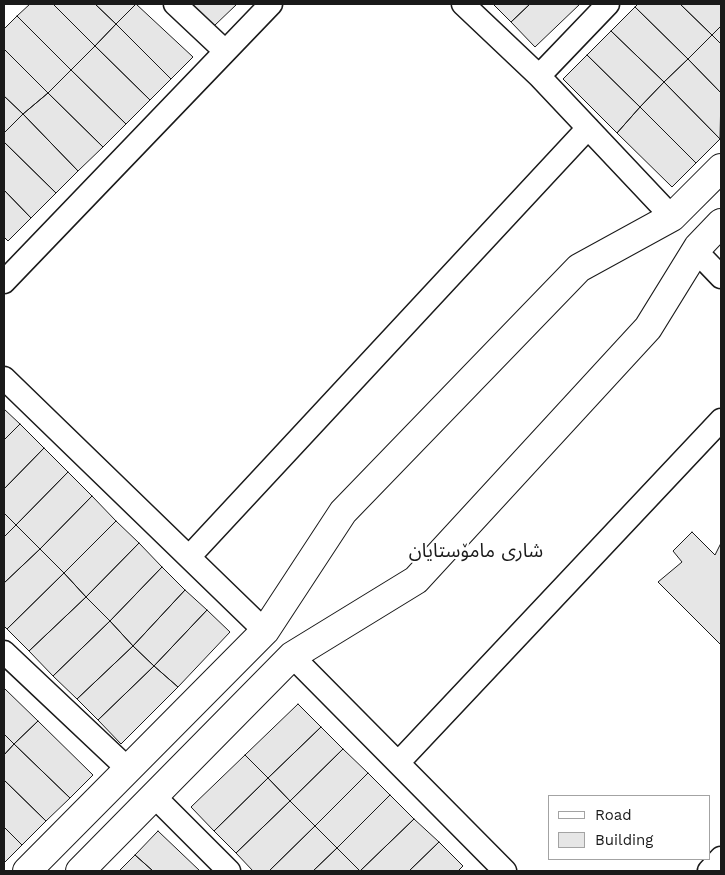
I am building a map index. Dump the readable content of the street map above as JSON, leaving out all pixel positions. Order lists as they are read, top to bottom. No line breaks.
{"districts":["شاری مامۆستایان"],"legend":["Road","Building"]}
